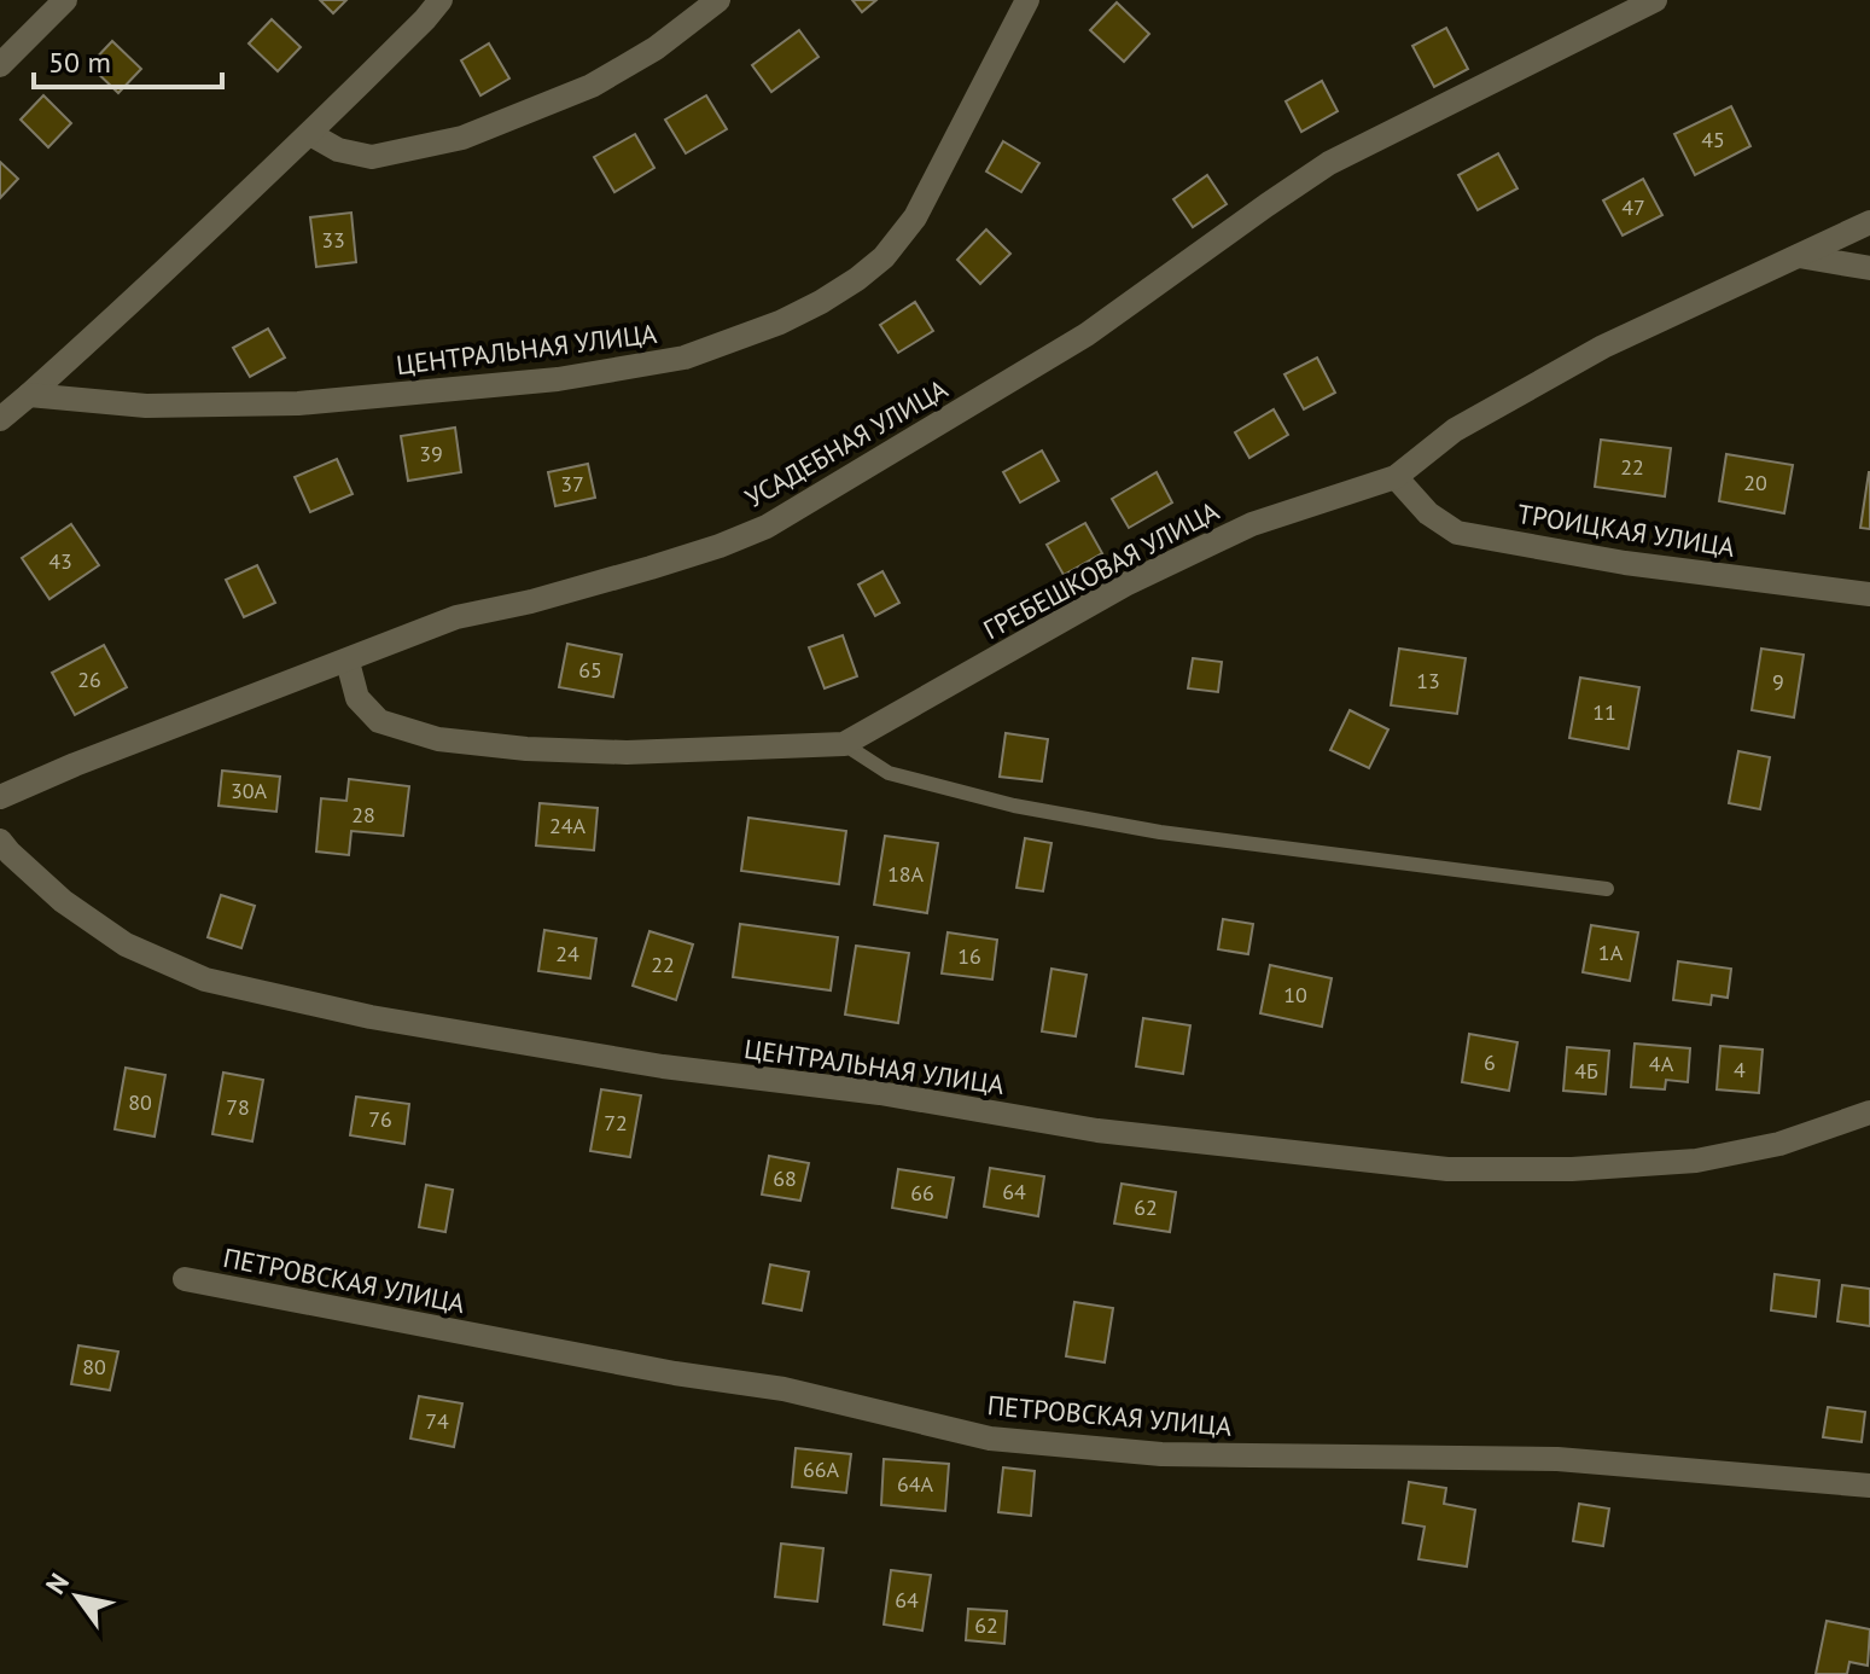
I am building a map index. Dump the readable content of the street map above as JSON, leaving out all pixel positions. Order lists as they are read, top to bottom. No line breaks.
{"streets":{"street":["ЦЕНТРАЛЬНАЯ УЛИЦА","УСАДЕБНАЯ УЛИЦА","ТРОИЦКАЯ УЛИЦА","ГРЕБЕШКОВАЯ УЛИЦА","ПЕТРОВСКАЯ УЛИЦА"]},"crossings":[["УСАДЕБНАЯ УЛИЦА","ГРЕБЕШКОВАЯ УЛИЦА"],["ТРОИЦКАЯ УЛИЦА","ГРЕБЕШКОВАЯ УЛИЦА"]],"house_numbers":["45","47","33","39","22","20","37","43","65","26","13","9","11","30А","28","24А","18А","1А","24","16","22","10","6","4А","4","4Б","80","78","76","72","68","64","66","62","80","74","66А","64А","64","62"],"scale_bar":"50 m","north":"top left"}
